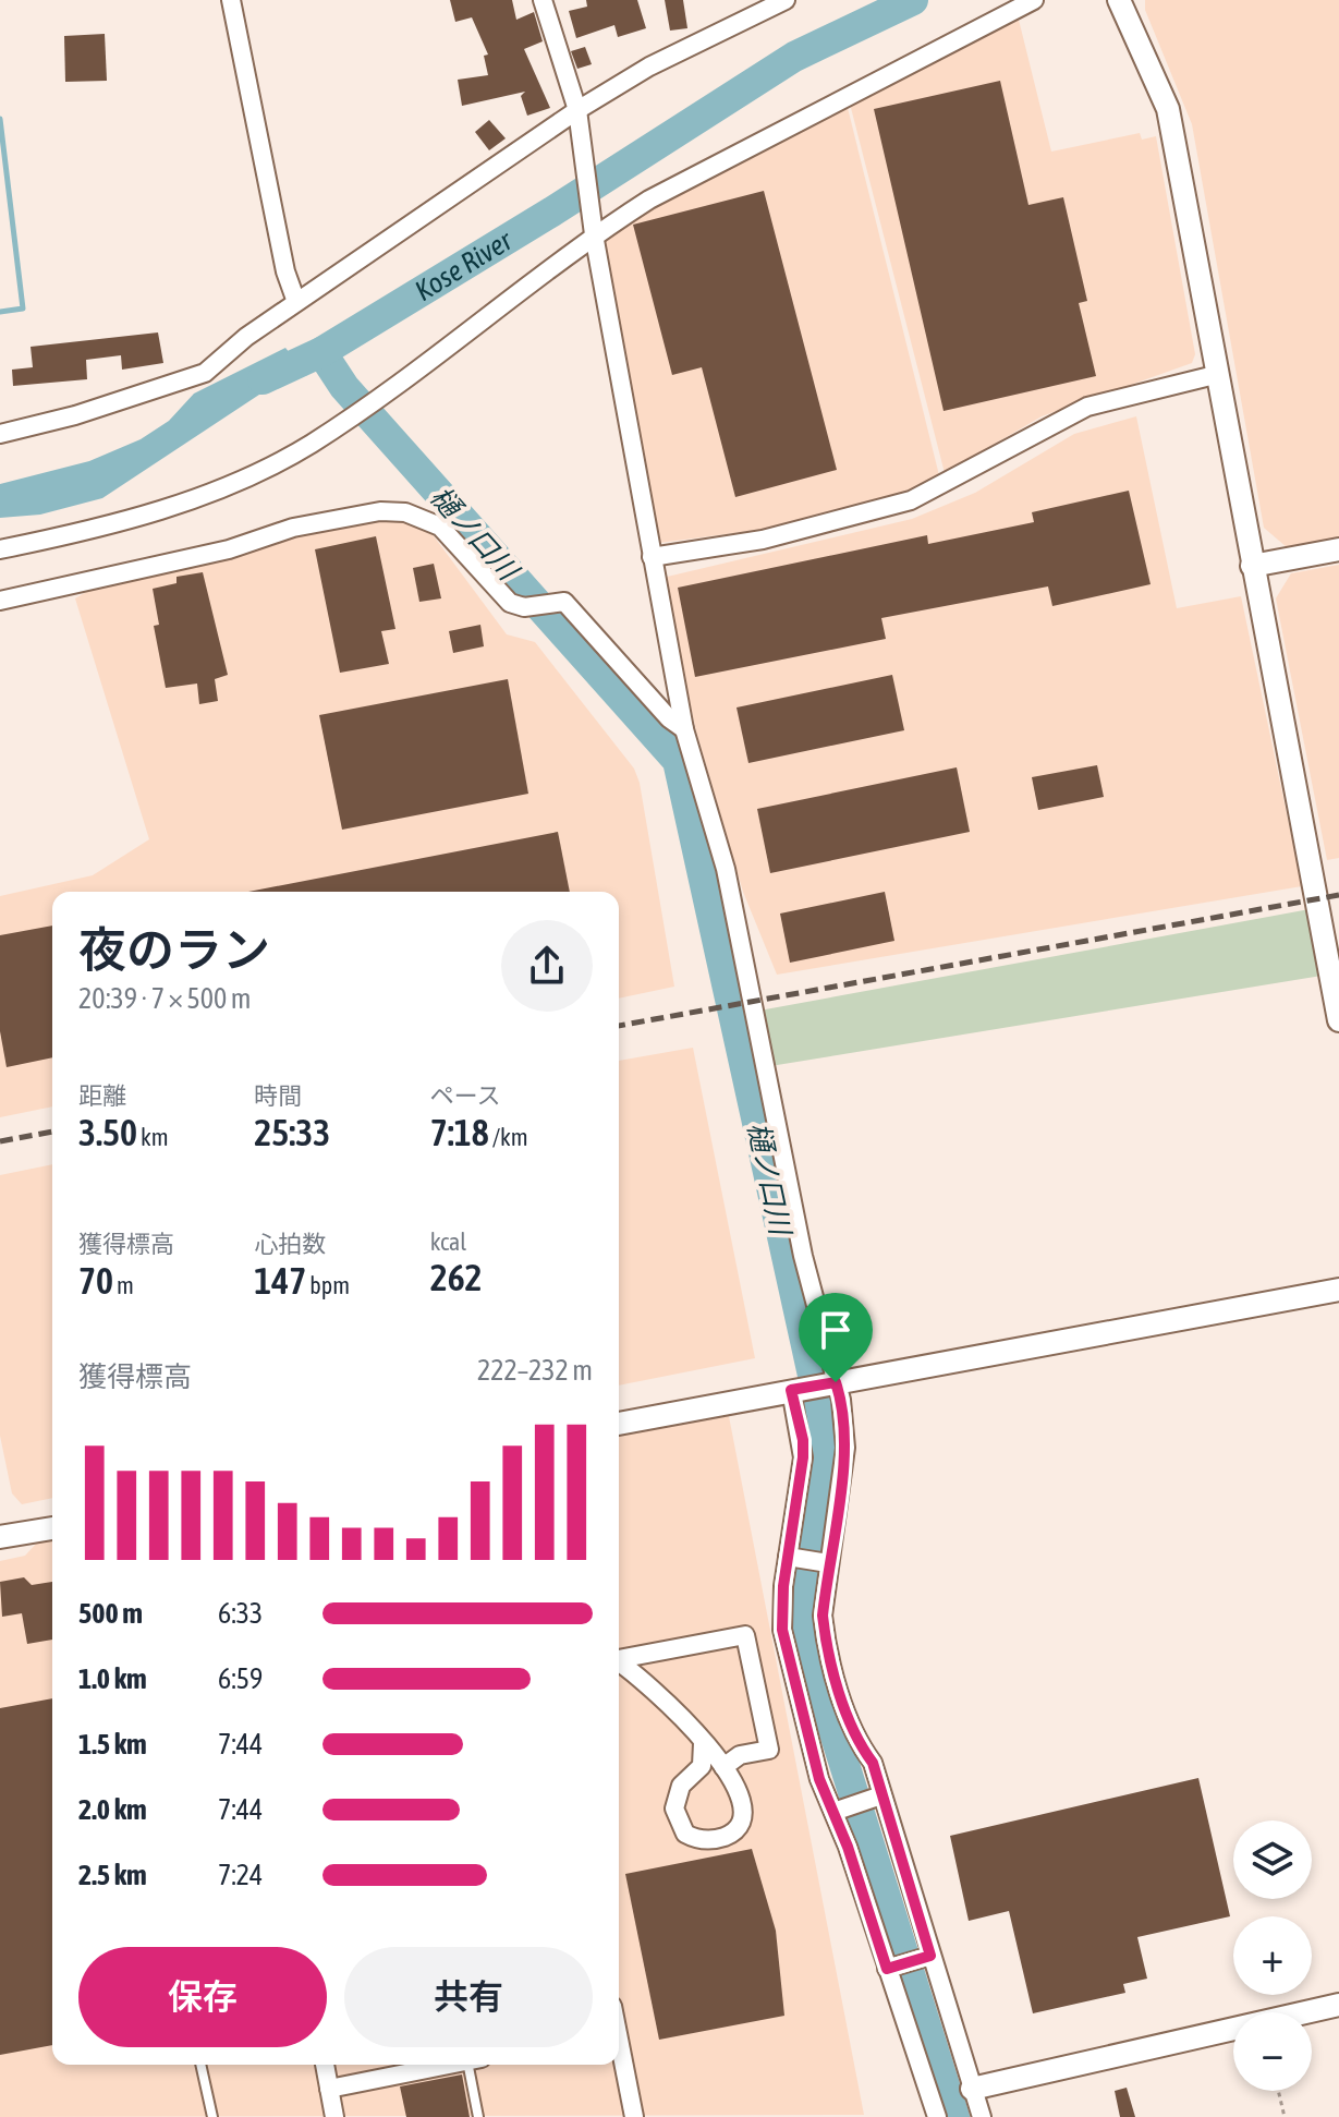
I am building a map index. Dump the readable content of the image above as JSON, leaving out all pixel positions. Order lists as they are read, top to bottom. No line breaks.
{"water":["Kose River","樋ノ口川"],"page":{"heading":["夜のラン","20:39 · 7 × 500 m"],"stats":[["距離","3.50 km"],["時間","25:33"],["ペース","7:18 /km"],["獲得標高","70 m"],["心拍数","147 bpm"],["kcal","262"]],"chart":["獲得標高","222–232 m"],"list":[{"name":"500 m","note":"6:33"},{"name":"1.0 km","note":"6:59"},{"name":"1.5 km","note":"7:44"},{"name":"2.0 km","note":"7:44"},{"name":"2.5 km","note":"7:24"}],"map_buttons":["+","−"],"buttons":["保存","共有"]}}
